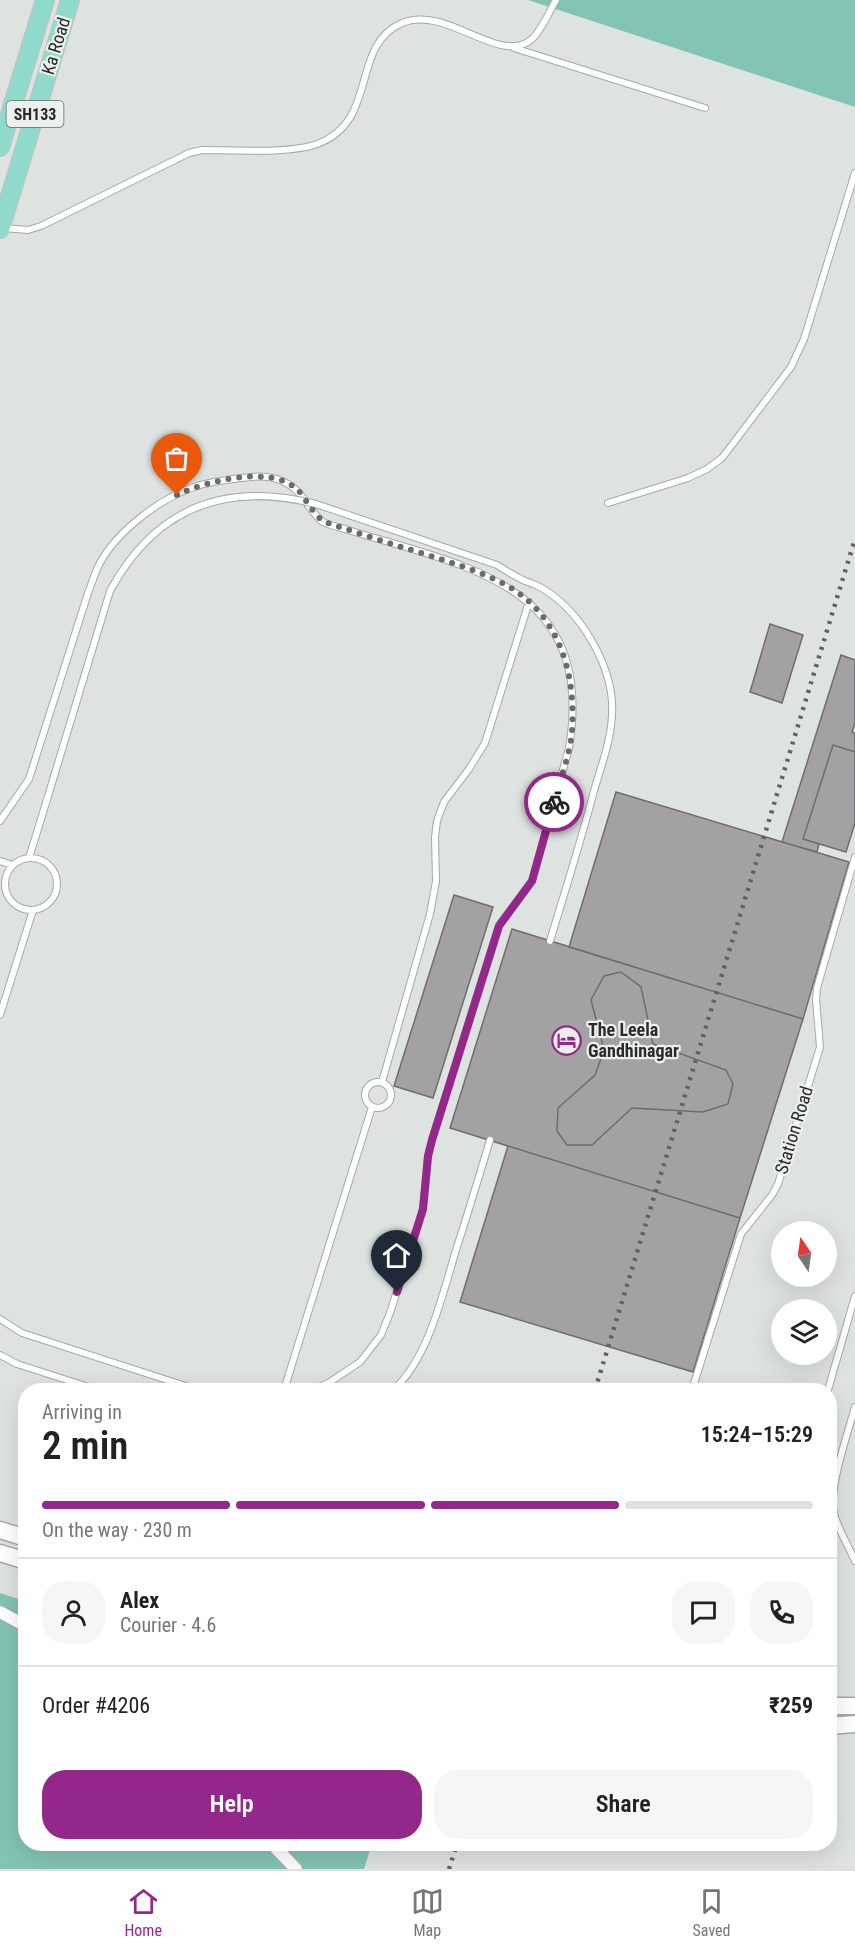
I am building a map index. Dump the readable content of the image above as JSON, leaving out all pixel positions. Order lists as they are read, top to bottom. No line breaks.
{"streets":{"main road":["Ka Road","SH133"],"lane":["Station Road"]},"places":{"hotel":["The Leela Gandhinagar"]},"north":"top","page":{"heading":["2 min","Arriving in","15:24–15:29"],"panel":["Alex","Courier · 4.6","Order #4206","₹259"],"bar":"On the way · 230 m","buttons":["Help","Share"],"tabs":["Home","Map","Saved"]}}
